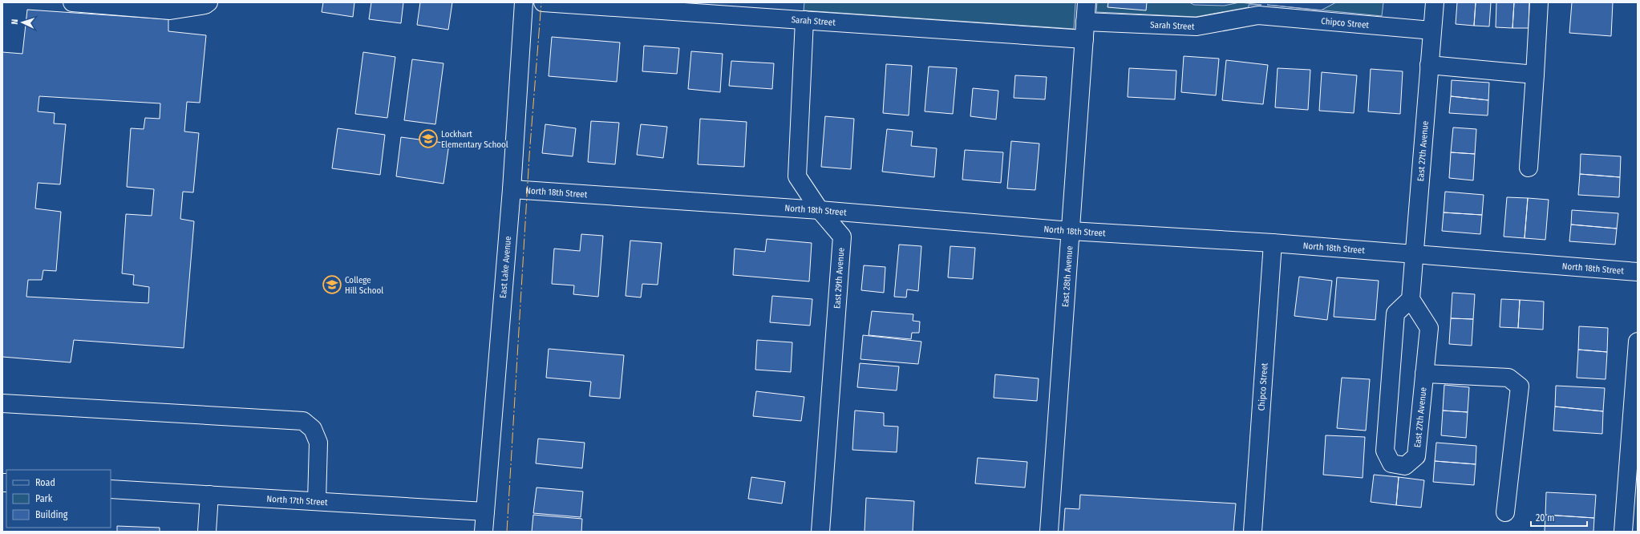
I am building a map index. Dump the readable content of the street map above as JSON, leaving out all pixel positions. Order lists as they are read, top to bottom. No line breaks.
{"streets":{"street":["Sarah Street","Chipco Street","East 27th Avenue","North 18th Street","East Lake Avenue","East 28th Avenue","East 29th Avenue","North 17th Street"]},"crossings":[["Sarah Street","Chipco Street"],["Sarah Street","East 28th Avenue"],["Sarah Street","East 29th Avenue"],["Chipco Street","East 27th Avenue"],["Chipco Street","North 18th Street"],["East 27th Avenue","North 18th Street"],["North 18th Street","East Lake Avenue"],["North 18th Street","East 28th Avenue"],["North 18th Street","East 29th Avenue"],["East Lake Avenue","North 17th Street"]],"places":{"school or university":["Lockhart Elementary School","College Hill School"]},"legend":["Road","Park","Building"],"scale_bar":"20 m","north":"left"}
